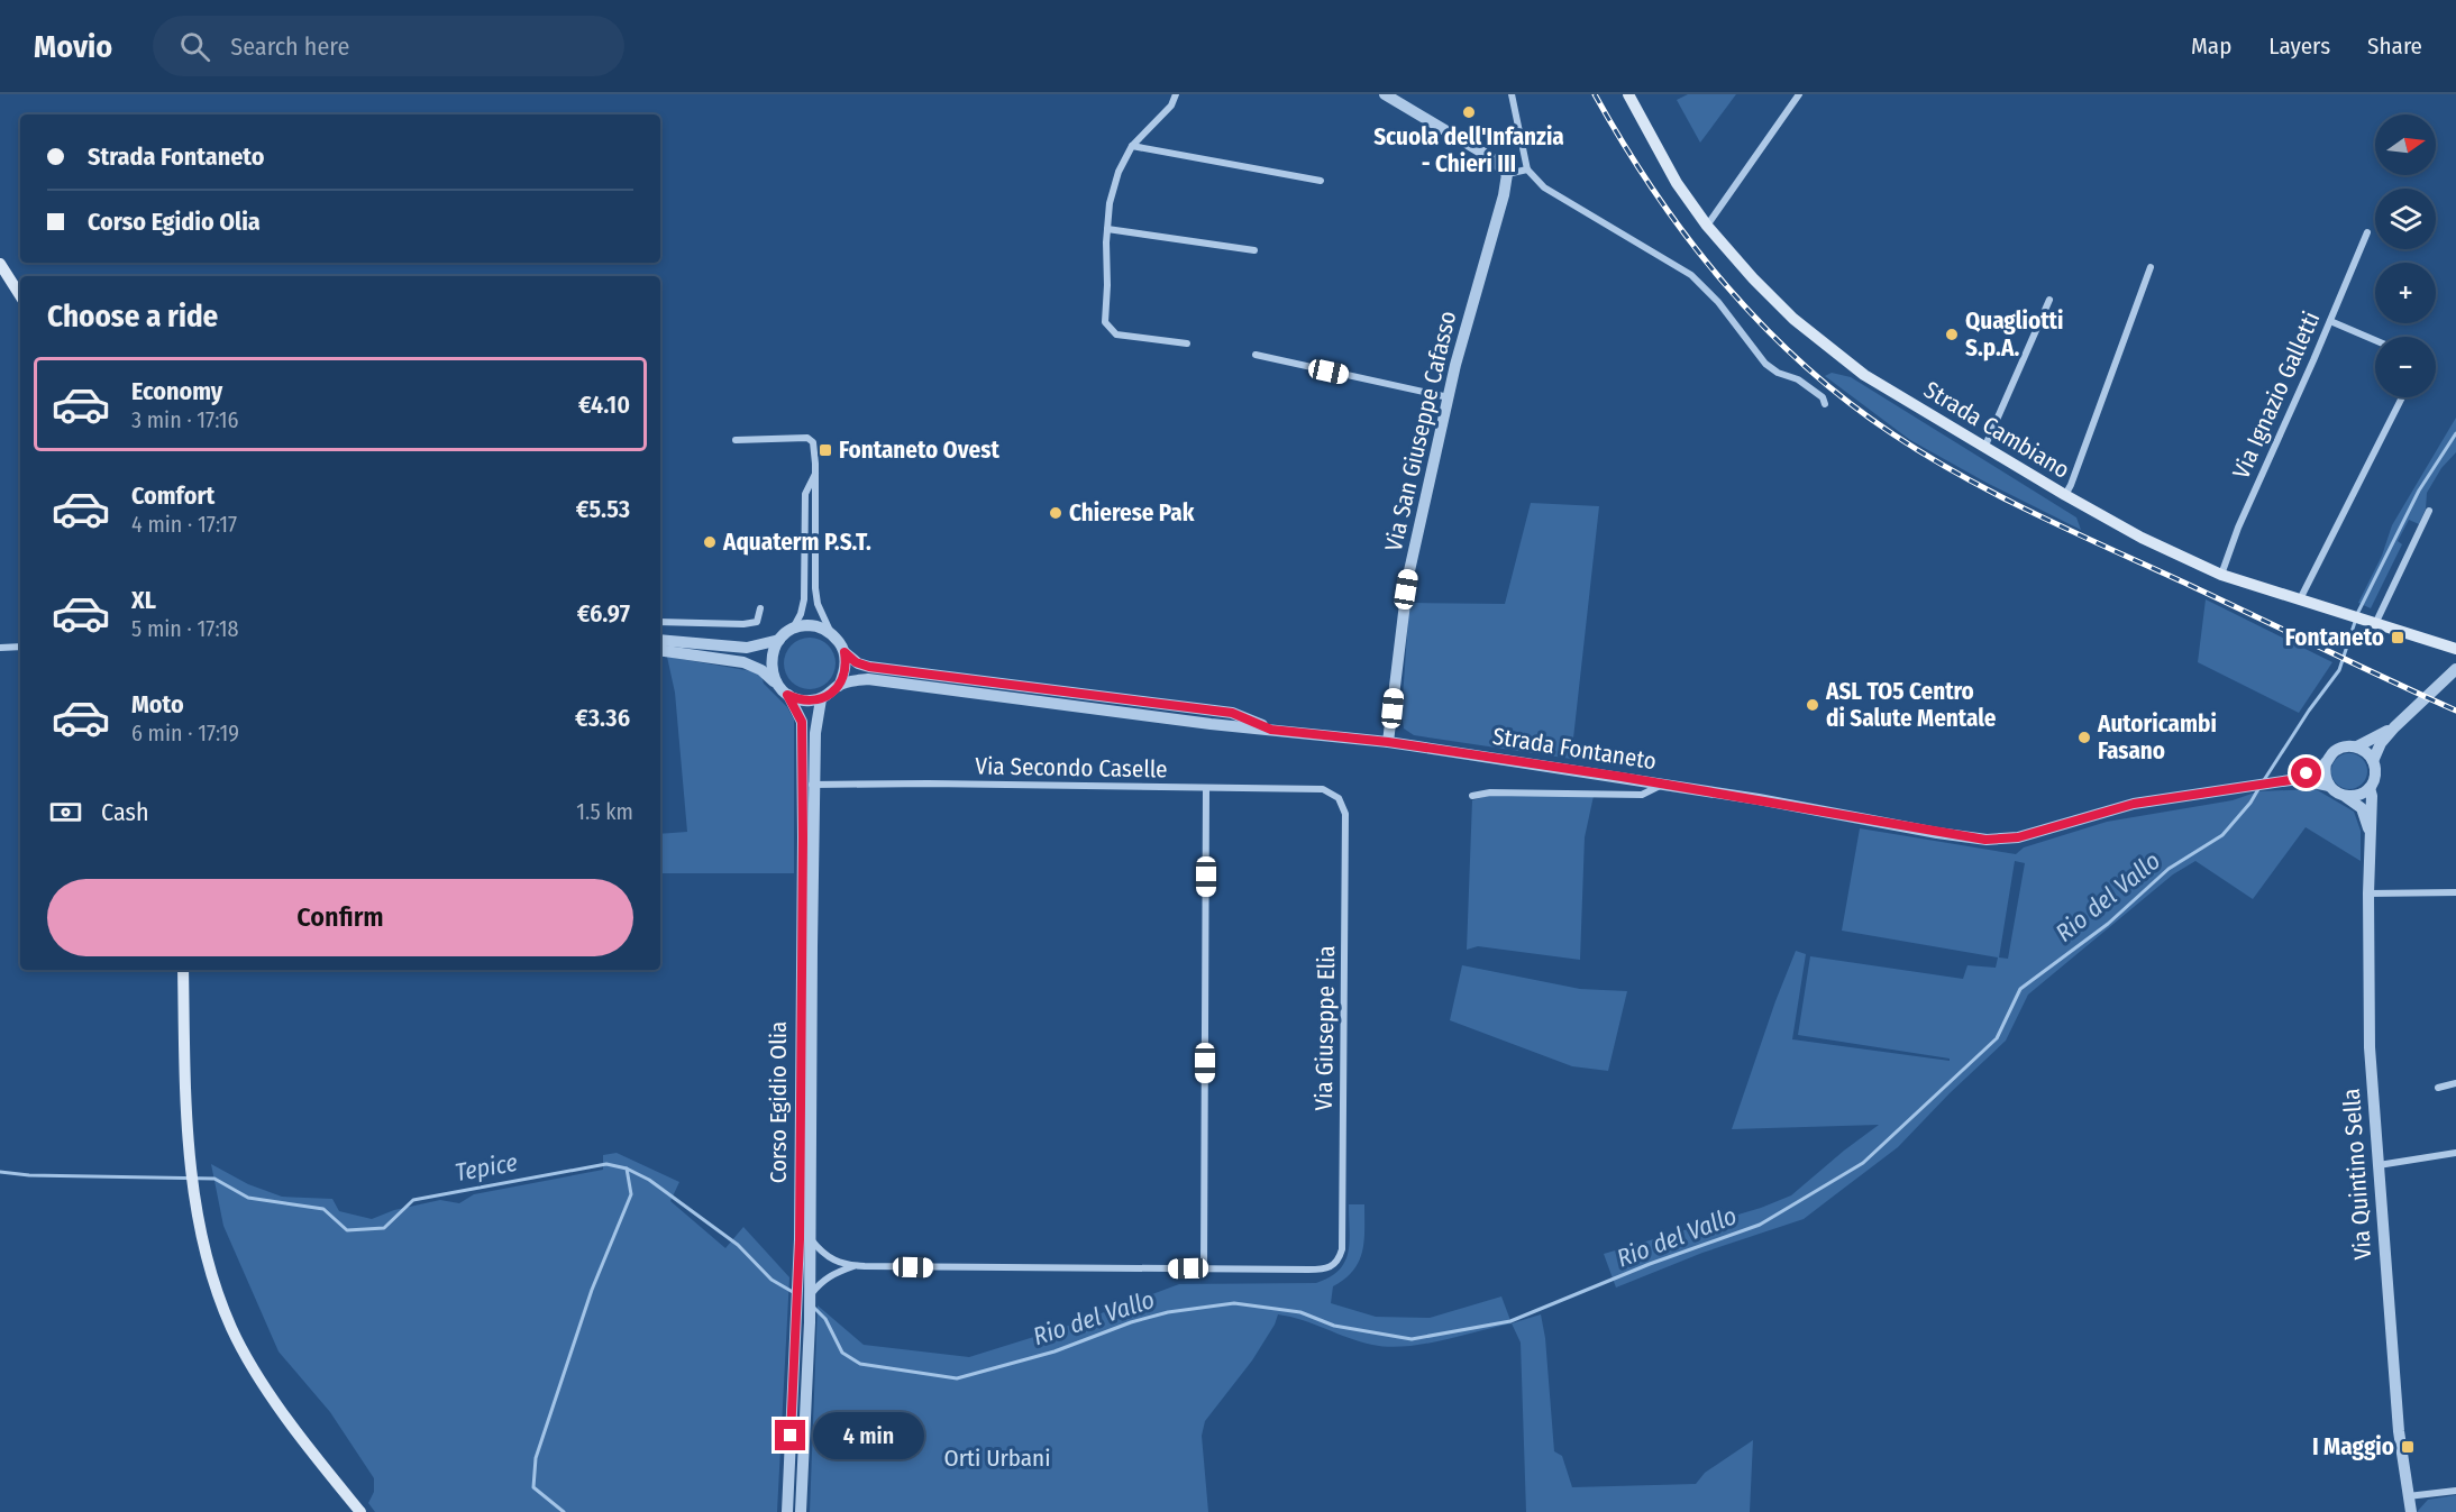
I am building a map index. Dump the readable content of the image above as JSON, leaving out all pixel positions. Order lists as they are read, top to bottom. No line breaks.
{"streets":{"main road":["Strada Cambiano"],"street":["Via Ignazio Galletti","Via San Giuseppe Cafasso","Strada Fontaneto","Via Secondo Caselle","Via Giuseppe Elia","Corso Egidio Olia","Via Quintino Sella"]},"crossings":[["Via Ignazio Galletti","Strada Cambiano"],["Via San Giuseppe Cafasso","Strada Fontaneto"],["Strada Fontaneto","Corso Egidio Olia"],["Strada Fontaneto","Via Quintino Sella"],["Via Secondo Caselle","Via Giuseppe Elia"],["Via Secondo Caselle","Corso Egidio Olia"]],"water":["Rio del Vallo","Tepice"],"parks":["Orti Urbani"],"places":{"other":["Scuola dell'Infanzia - Chieri III","Quagliotti S.p.A.","Chierese Pak","Aquaterm P.S.T.","ASL TO5 Centro di Salute Mentale","Autoricambi Fasano"],"transit":["Fontaneto Ovest","Fontaneto","I Maggio"]},"north":"right","page":{"header":"Movio","search":"Search here","nav":["Map","Layers","Share"],"map_buttons":["+","−"],"banner":["Strada Fontaneto","Corso Egidio Olia"],"heading":"Choose a ride","list":[{"name":"Economy","note":"3 min · 17:16","value":"€4.10"},{"name":"Comfort","note":"4 min · 17:17","value":"€5.53"},{"name":"XL","note":"5 min · 17:18","value":"€6.97"},{"name":"Moto","note":"6 min · 17:19","value":"€3.36"}],"pay":["Cash","1.5 km"],"buttons":"Confirm","bubble":"4 min"}}
